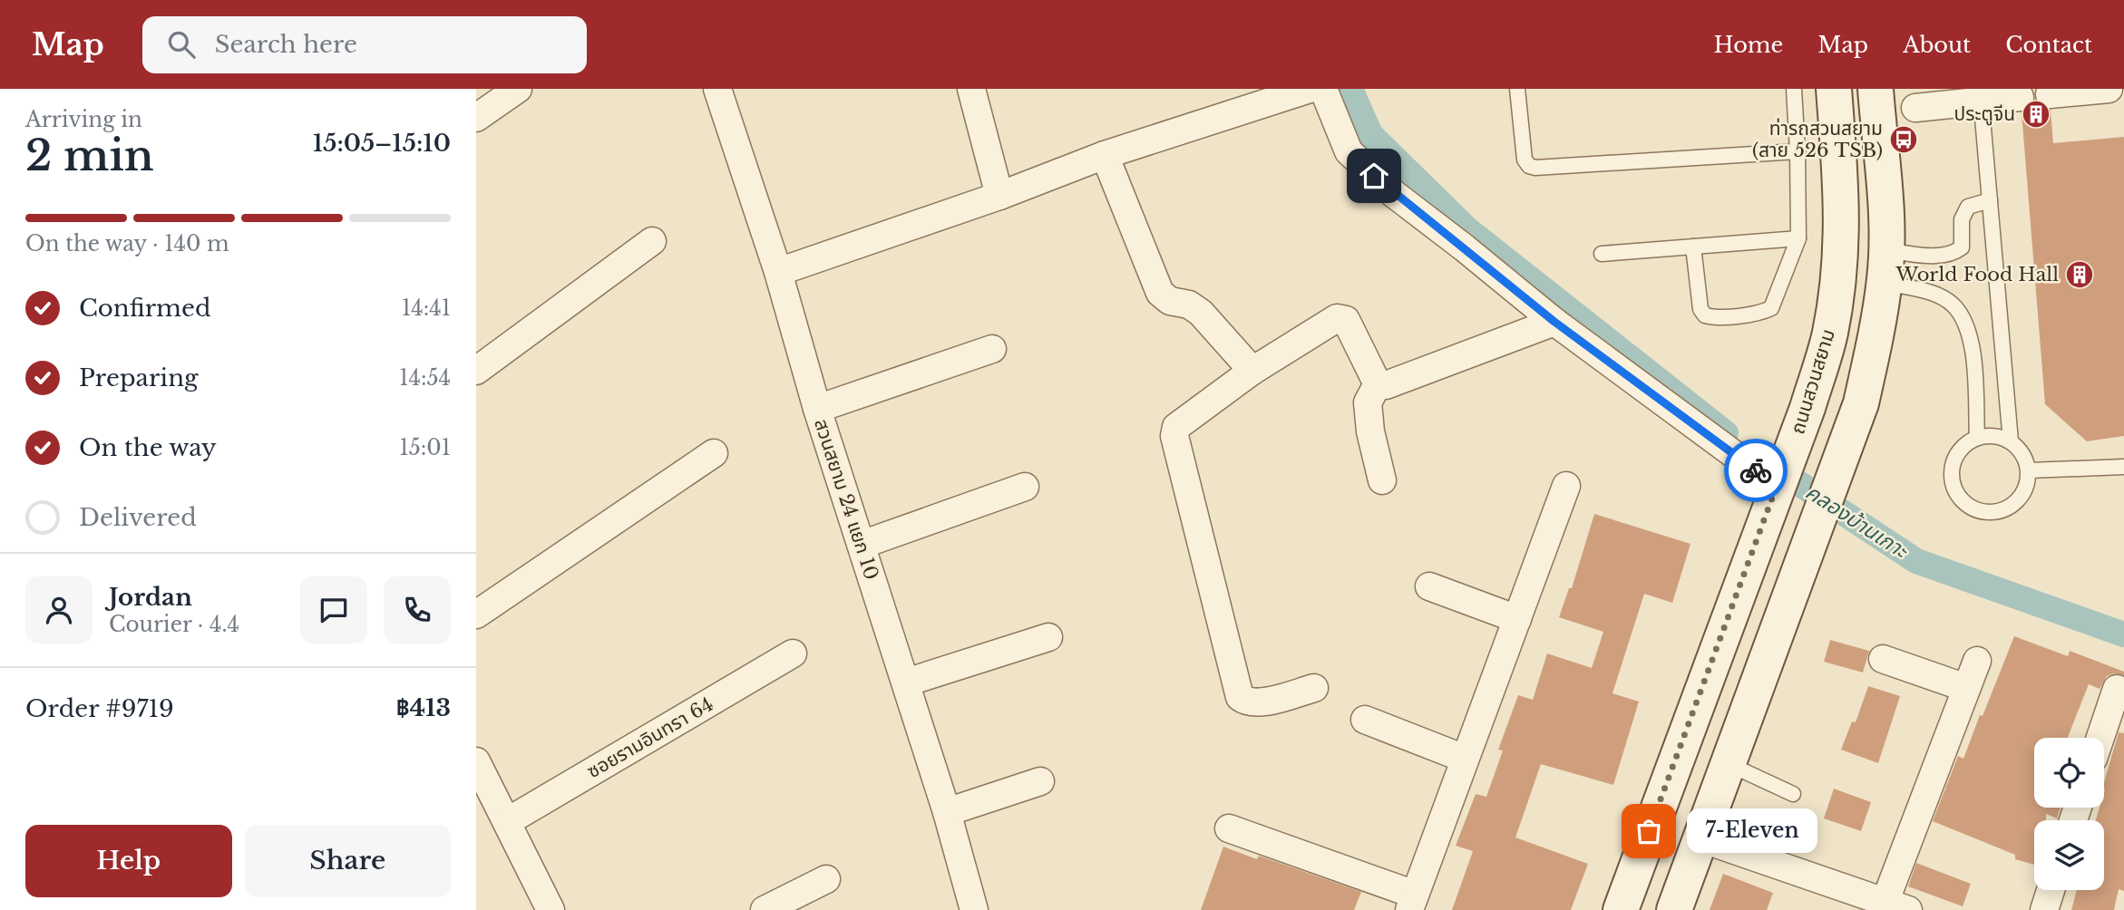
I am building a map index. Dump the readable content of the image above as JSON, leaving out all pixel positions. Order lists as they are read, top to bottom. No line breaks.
{"streets":{"street":["ถนนสวนสยาม","สวนสยาม 24 แยก 10","ซอยรามอินทรา 64"]},"water":["คลองบ้านเกาะ"],"places":{"building":["ประตูจีน","World Food Hall"],"bus stop":["ท่ารถสวนสยาม (สาย 526 TSB)"],"other":["7-Eleven"]},"page":{"header":"Map","search":"Search here","nav":["Home","Map","About","Contact"],"heading":["2 min","Arriving in","15:05–15:10"],"panel":["Jordan","Courier · 4.4","Order #9719","฿413"],"bar":"On the way · 140 m","list":[["Confirmed","14:41"],["Preparing","14:54"],["On the way","15:01"],"Delivered"],"bubble":"7-Eleven","buttons":["Help","Share"]}}
